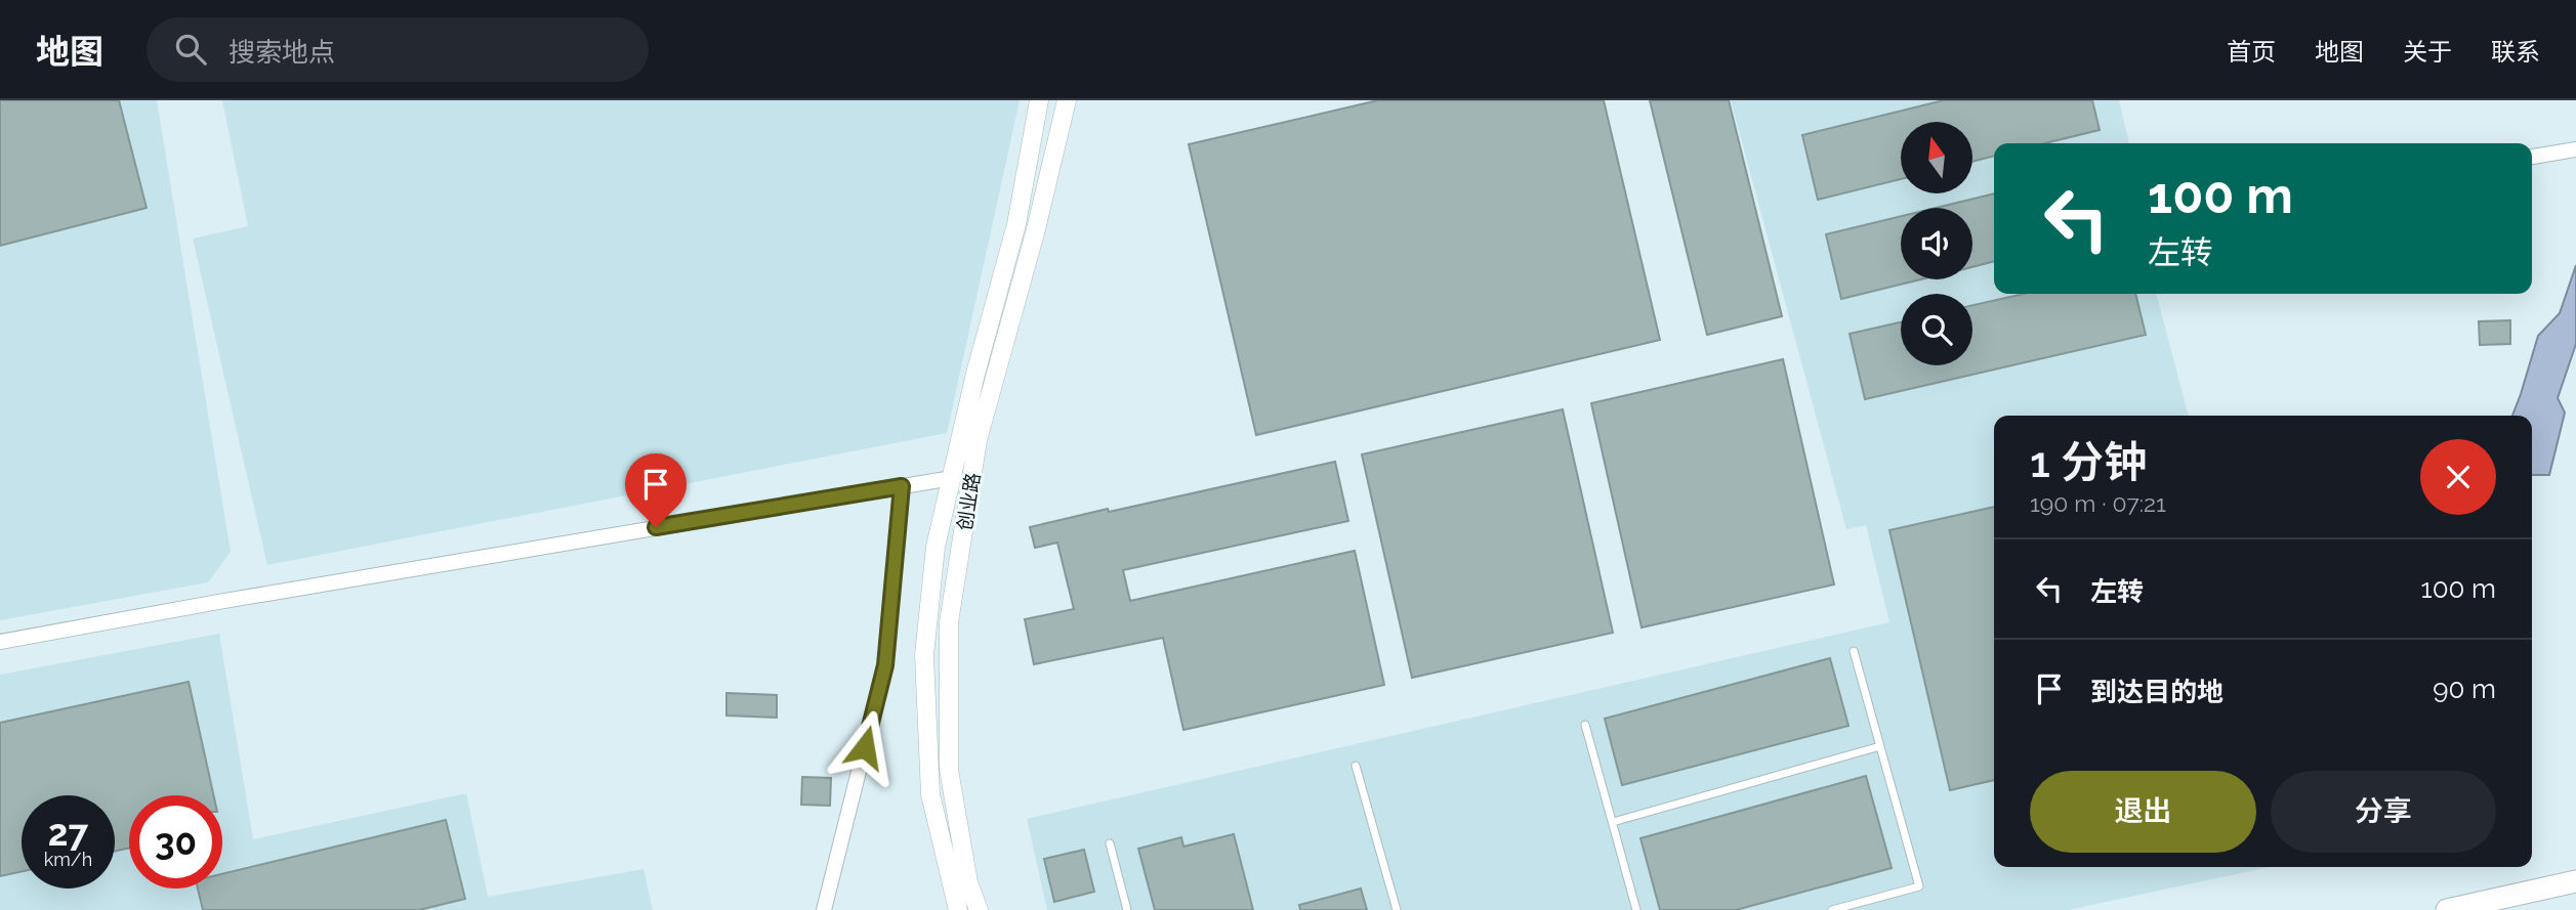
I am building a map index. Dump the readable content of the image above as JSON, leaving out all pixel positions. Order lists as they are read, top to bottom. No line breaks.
{"streets":{"street":["创业路"]},"north":"top","page":{"header":"地图","search":"搜索地点","nav":["首页","地图","关于","联系"],"turn":["100 m","左转"],"heading":["1 分钟","190 m · 07:21"],"list":[{"name":"左转","value":"100 m"},{"name":"到达目的地","value":"90 m"}],"buttons":["退出","分享"],"speed":"27 km/h","limit":"30"}}
